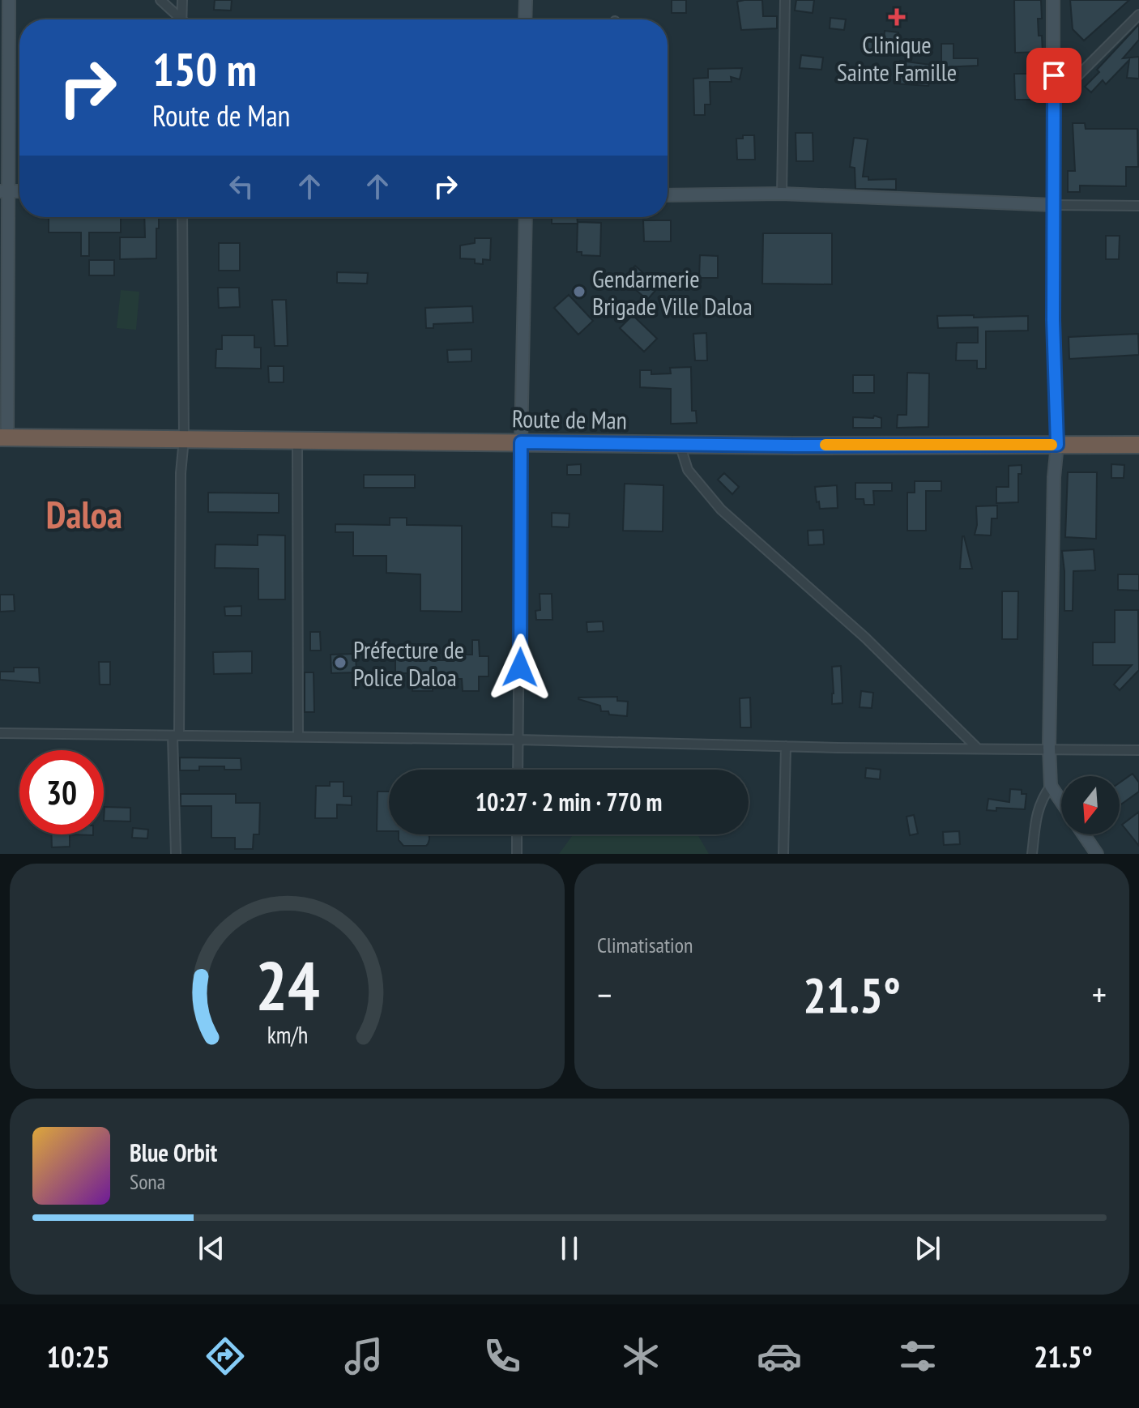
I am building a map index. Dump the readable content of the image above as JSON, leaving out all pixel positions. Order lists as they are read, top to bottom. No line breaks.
{"streets":{"highway":["Route de Man"]},"districts":["Daloa"],"places":{"health":["Clinique Sainte Famille"],"other":["Gendarmerie Brigade Ville Daloa","Préfecture de Police Daloa"]},"north":"bottom","page":{"turn":["150 m","Route de Man"],"limit":"30","trip":"10:27 · 2 min · 770 m","tile":"Climatisation","heat":["−","21.5°","+"],"song":["Blue Orbit","Sona"],"tabs":["10:25","21.5°"],"gauge":["24","km/h"]}}
